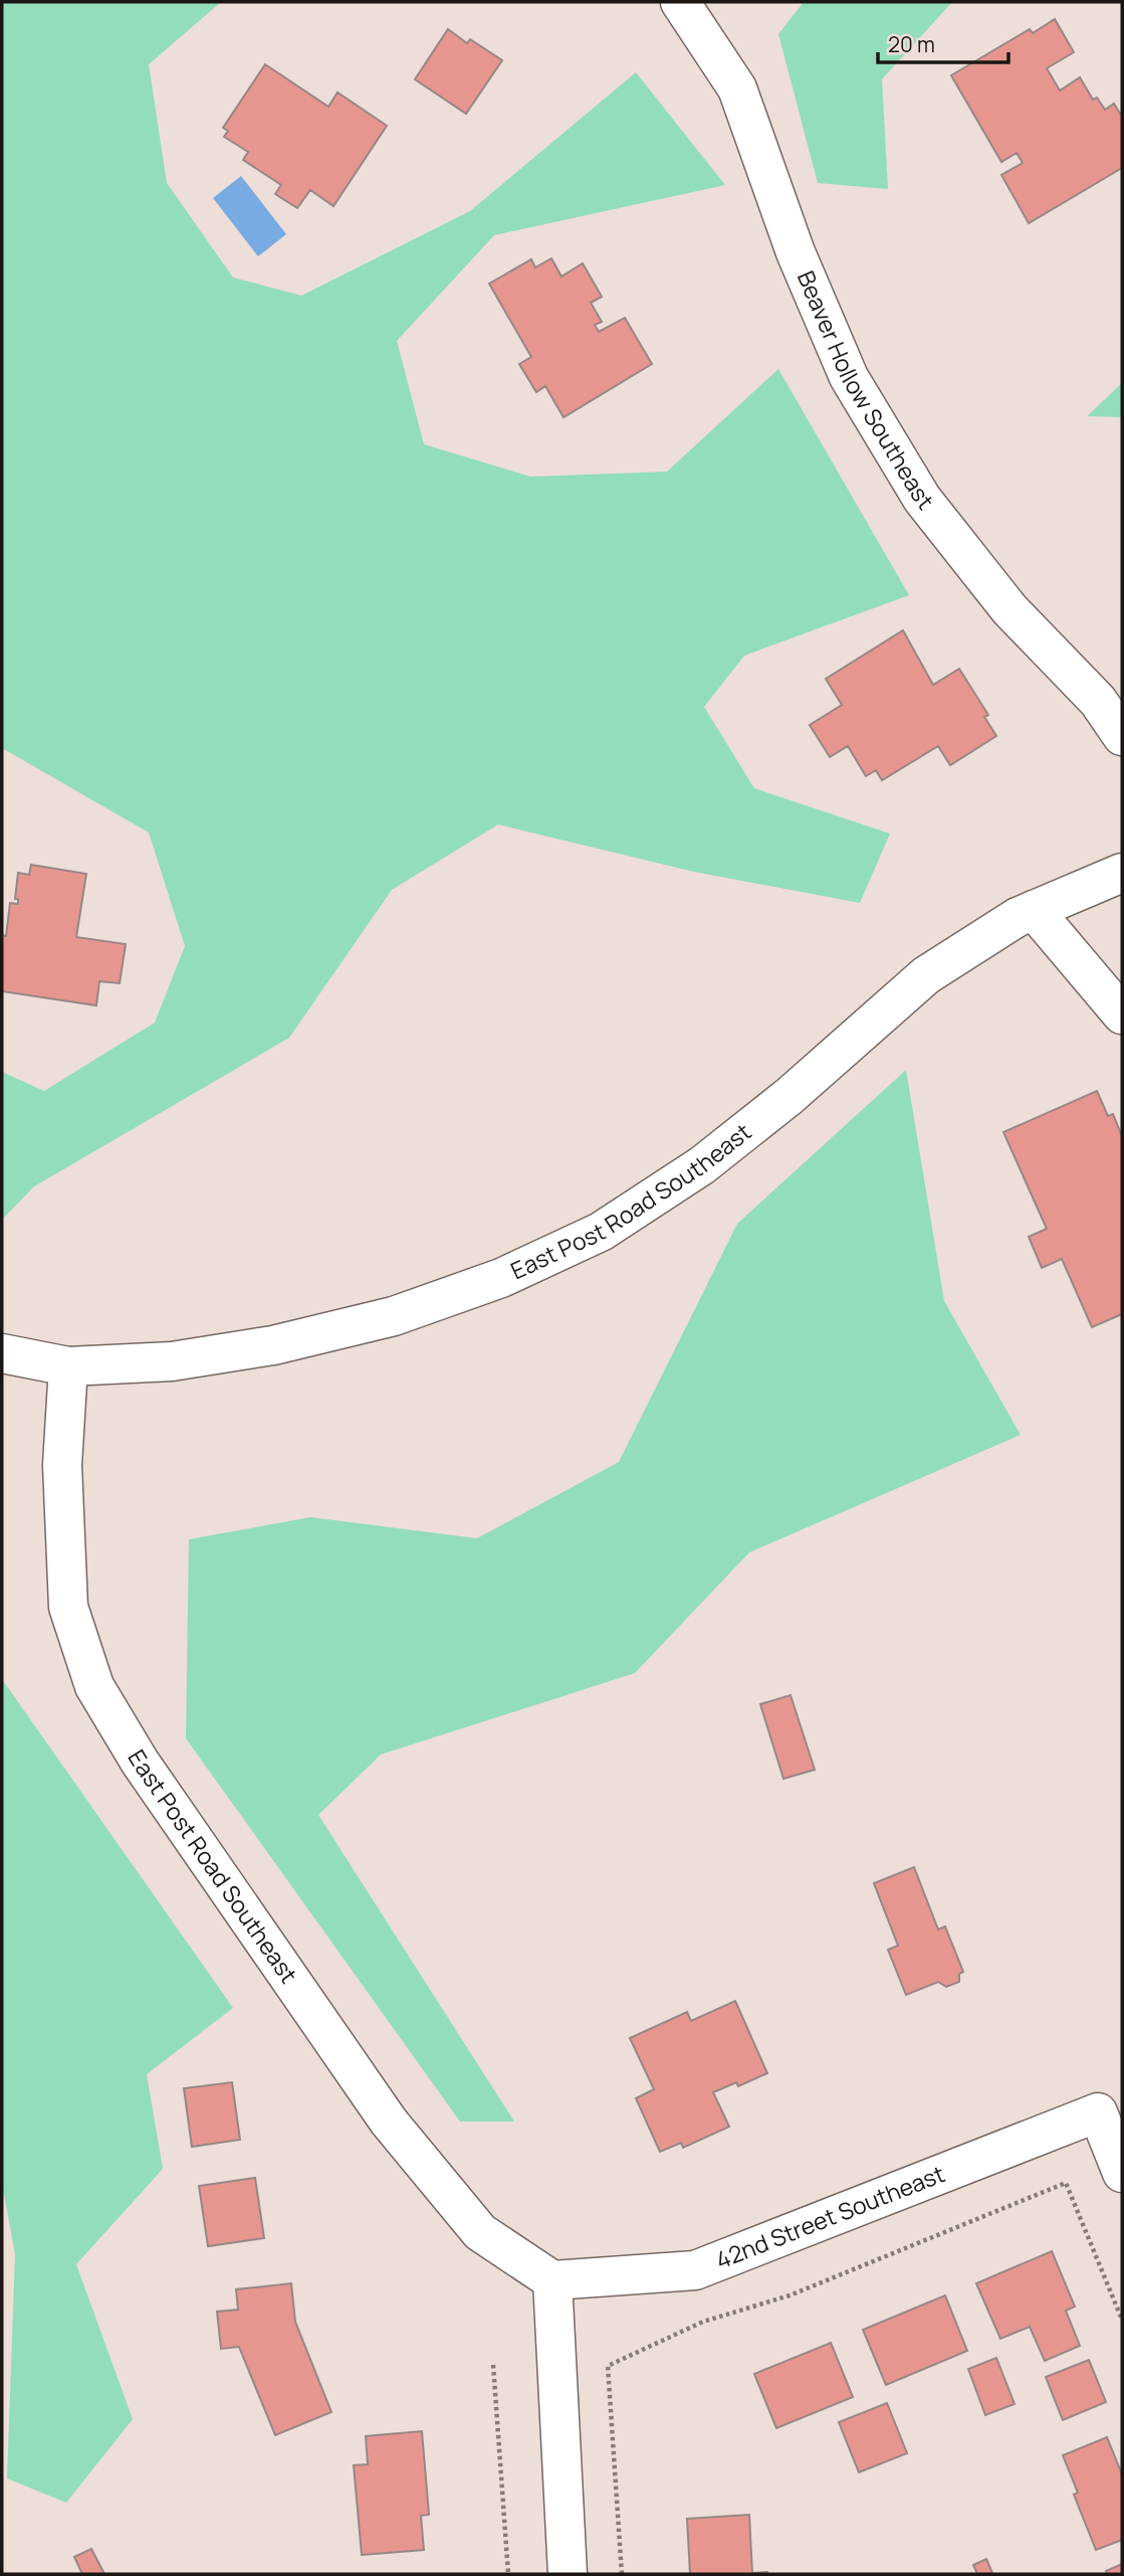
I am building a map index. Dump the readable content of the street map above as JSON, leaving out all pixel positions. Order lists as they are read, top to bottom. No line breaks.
{"streets":{"street":["Beaver Hollow Southeast","East Post Road Southeast","42nd Street Southeast"]},"crossings":[["East Post Road Southeast","42nd Street Southeast"]],"scale_bar":"20 m"}
